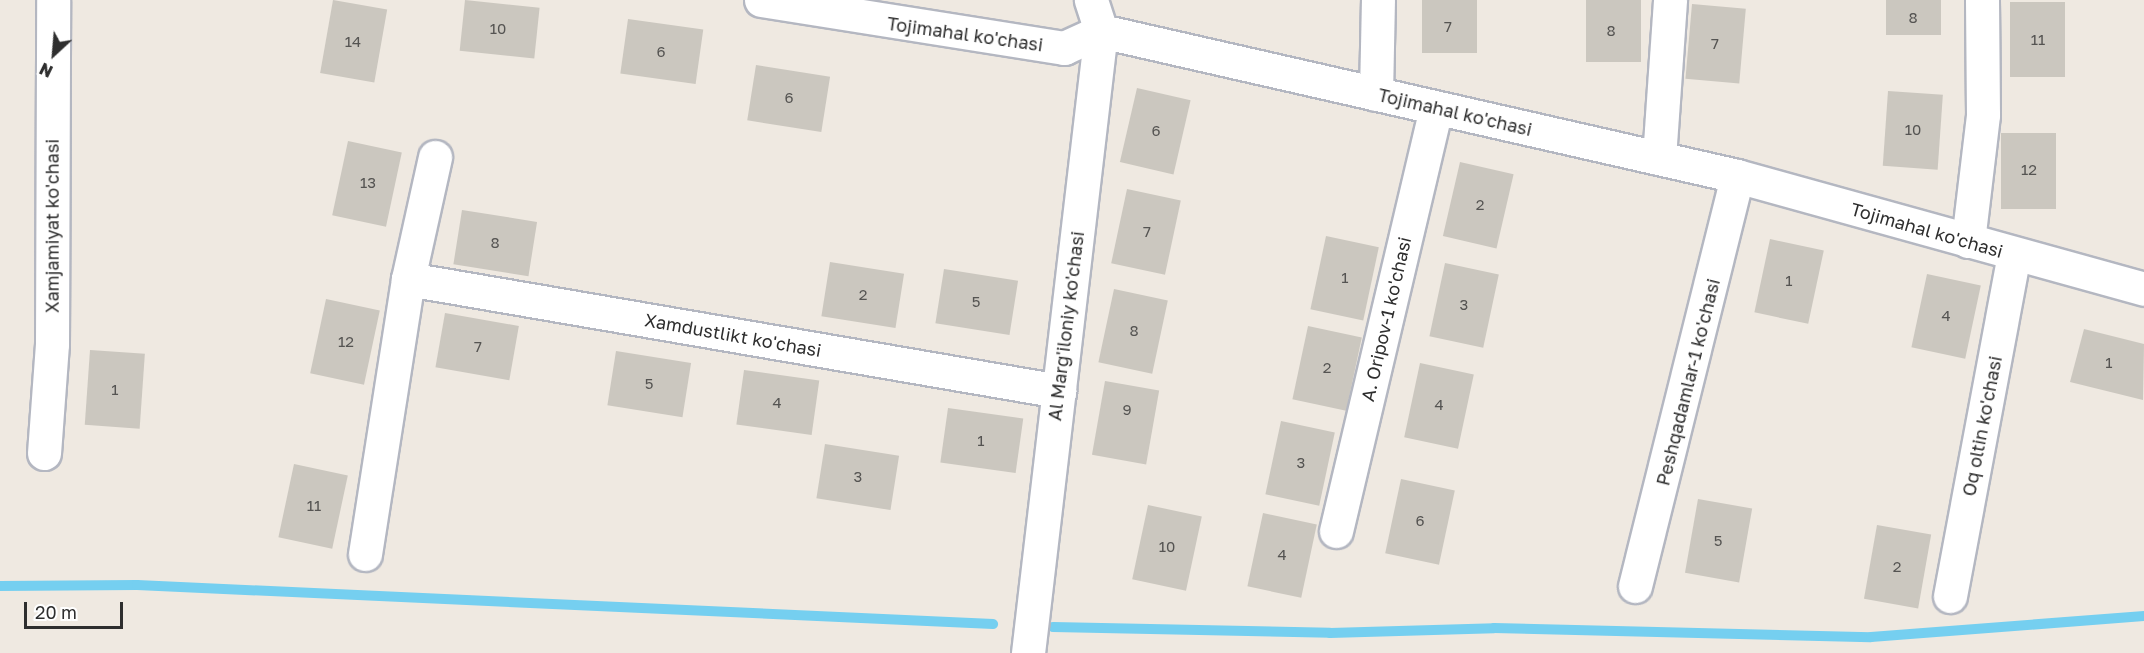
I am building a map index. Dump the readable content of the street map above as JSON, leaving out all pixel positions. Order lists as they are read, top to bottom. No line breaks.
{"streets":{"street":["Tojimahal ko'chasi","Xamjamiyat ko'chasi","A. Oripov-1 ko'chasi","Al Marg'iloniy ko'chasi","Xamdustlikt ko'chasi","Peshqadamlar-1 ko'chasi","Oq oltin ko'chasi"]},"crossings":[["Tojimahal ko'chasi","A. Oripov-1 ko'chasi"],["Tojimahal ko'chasi","Al Marg'iloniy ko'chasi"],["Tojimahal ko'chasi","Peshqadamlar-1 ko'chasi"],["Tojimahal ko'chasi","Oq oltin ko'chasi"],["Al Marg'iloniy ko'chasi","Xamdustlikt ko'chasi"]],"house_numbers":["8","7","10","8","11","14","7","6","6","10","6","12","13","2","7","8","1","1","2","5","3","4","8","12","7","1","2","5","1","4","4","9","1","3","3","11","6","5","10","4","2"],"scale_bar":"20 m","north":"bottom left"}
